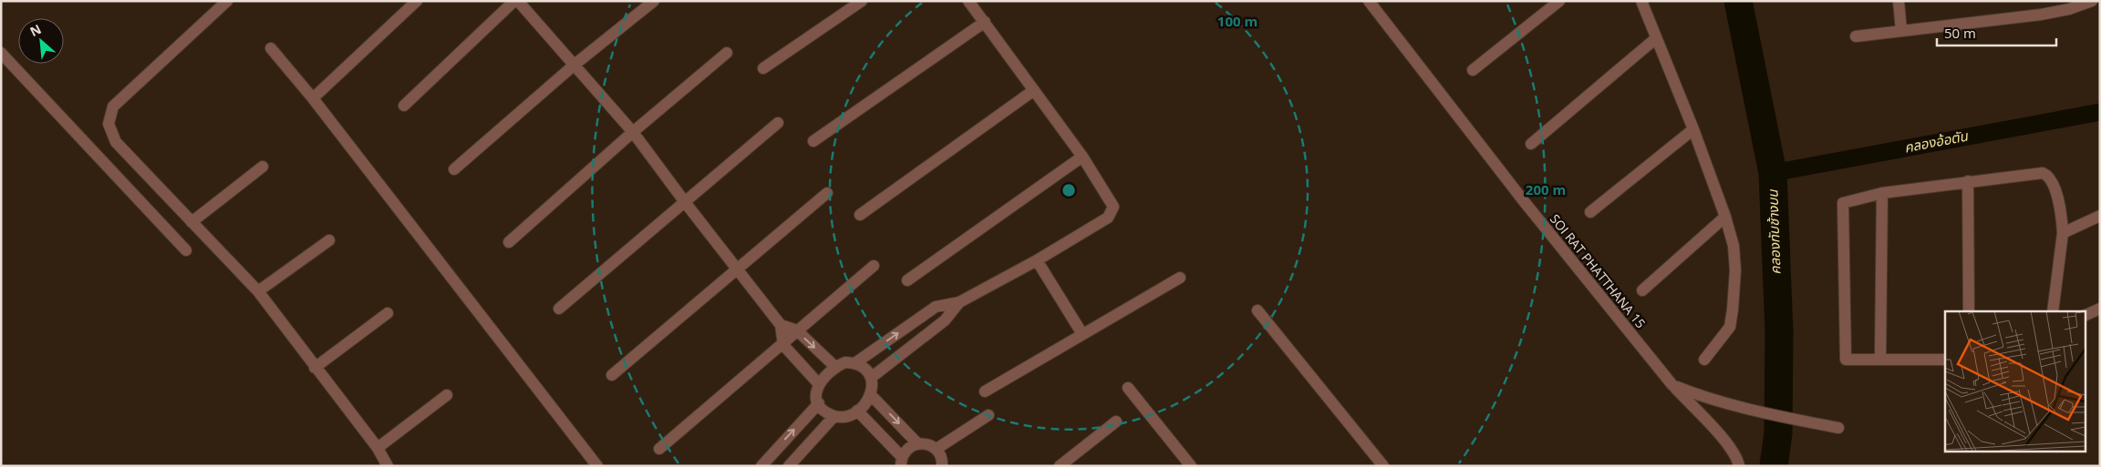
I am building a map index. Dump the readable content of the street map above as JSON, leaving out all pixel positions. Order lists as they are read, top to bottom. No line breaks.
{"streets":{"street":["SOI RAT PHATTHANA 15"]},"water":["คลองอ้อตัน","คลองทับช้างบน"],"scale_bar":"50 m","north":"top left","rings":["100 m","200 m"]}
